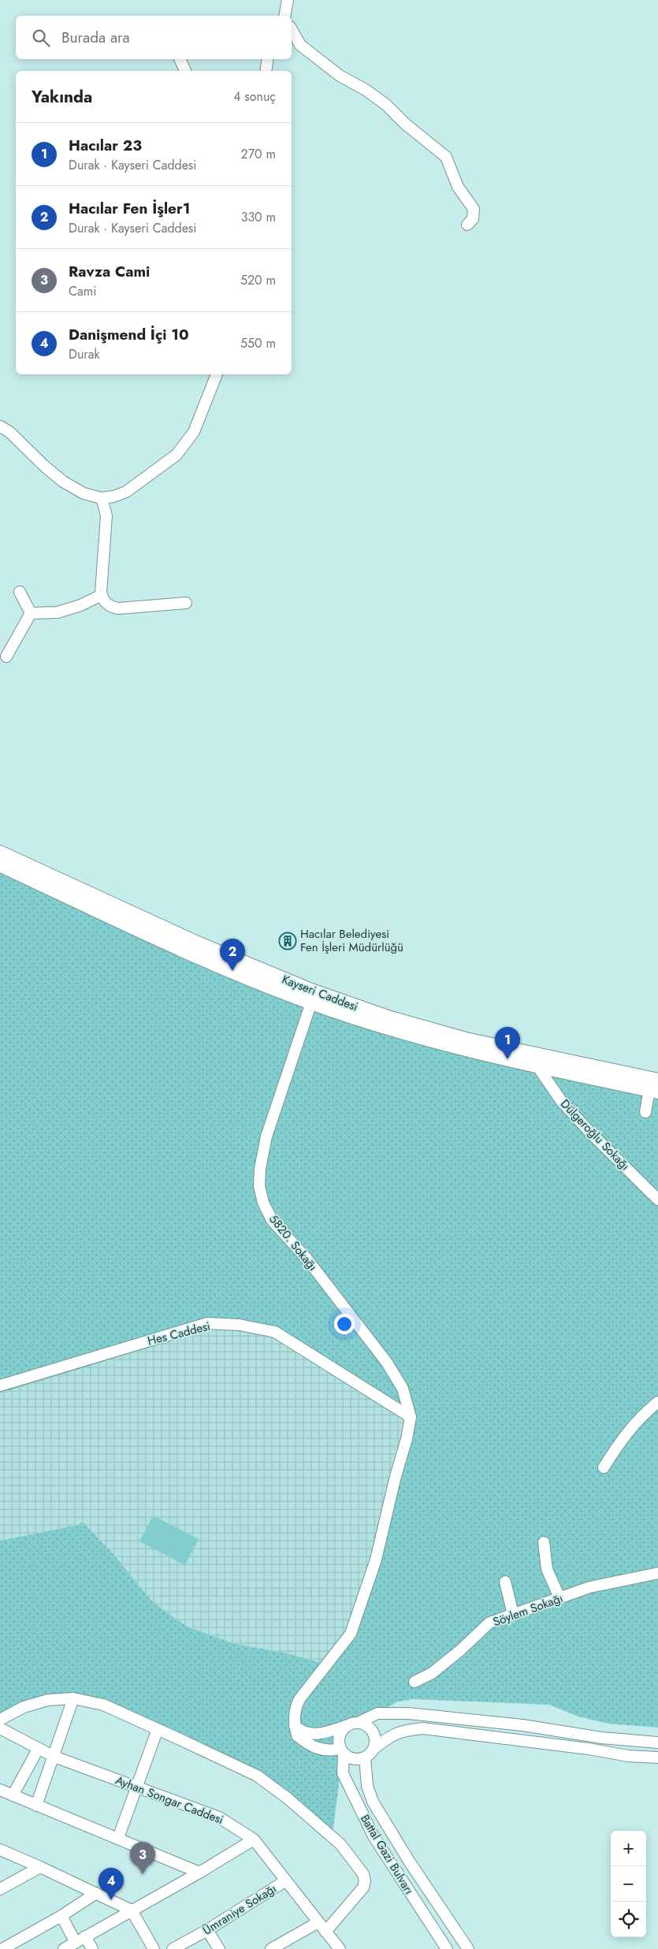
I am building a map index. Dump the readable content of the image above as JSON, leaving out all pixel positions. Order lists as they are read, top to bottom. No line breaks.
{"streets":{"main road":["Kayseri Caddesi"],"street":["Dülgeroğlu Sokağı","5820. Sokağı","Hes Caddesi","Söylem Sokağı","Ayhan Songar Caddesi","Battal Gazi Bulvarı","Ümraniye Sokağı"]},"crossings":[["Kayseri Caddesi","Dülgeroğlu Sokağı"],["Kayseri Caddesi","5820. Sokağı"],["5820. Sokağı","Hes Caddesi"],["Ayhan Songar Caddesi","Ümraniye Sokağı"]],"places":{"building":["Hacılar Belediyesi Fen İşleri Müdürlüğü"]},"page":{"search":"Burada ara","heading":["Yakında","4 sonuç"],"list":[{"mark":"1","name":"Hacılar 23","note":"Durak · Kayseri Caddesi","value":"270 m"},{"mark":"2","name":"Hacılar Fen İşler1","note":"Durak · Kayseri Caddesi","value":"330 m"},{"mark":"3","name":"Ravza Cami","note":"Cami","value":"520 m"},{"mark":"4","name":"Danişmend İçi 10","note":"Durak","value":"550 m"}],"pins":["2","1","3","4"],"map_buttons":["+","−"]}}
